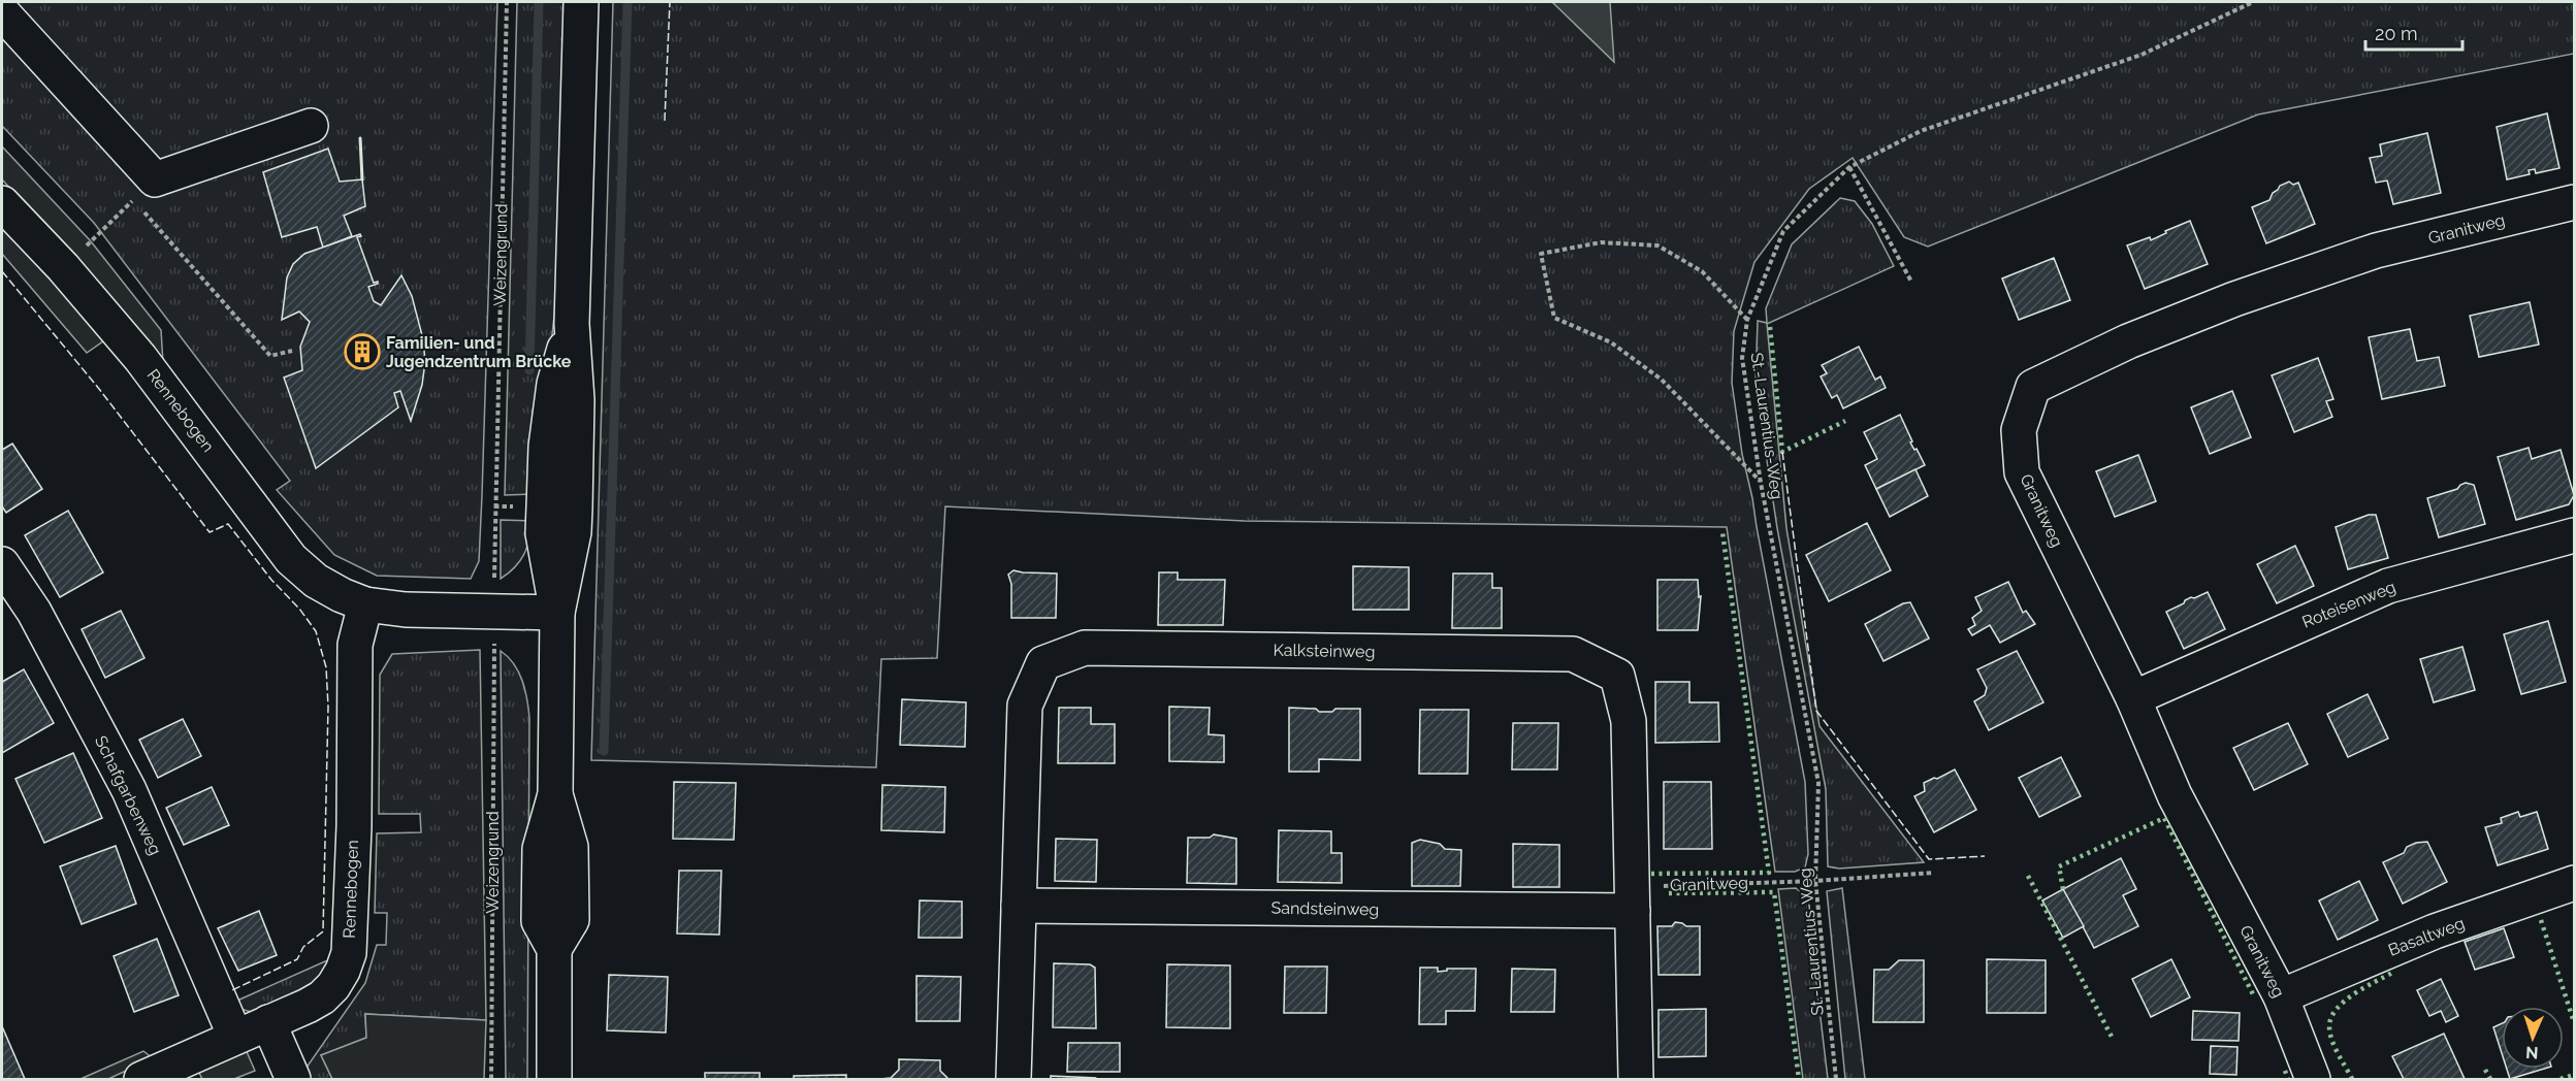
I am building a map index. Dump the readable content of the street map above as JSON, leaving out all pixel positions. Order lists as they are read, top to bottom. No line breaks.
{"streets":{"street":["Granitweg","Rennebogen","Roteisenweg","Kalksteinweg","Schafgarbenweg","Sandsteinweg","Basaltweg"],"path":["Weizengrund","St.-Laurentius-Weg"]},"crossings":[["Granitweg","St.-Laurentius-Weg"],["Granitweg","Roteisenweg"],["Granitweg","Kalksteinweg"],["Granitweg","Sandsteinweg"],["Granitweg","Basaltweg"],["Rennebogen","Schafgarbenweg"],["Kalksteinweg","Sandsteinweg"]],"places":{"building":["Familien- und Jugendzentrum Brücke"]},"scale_bar":"20 m","north":"bottom"}
